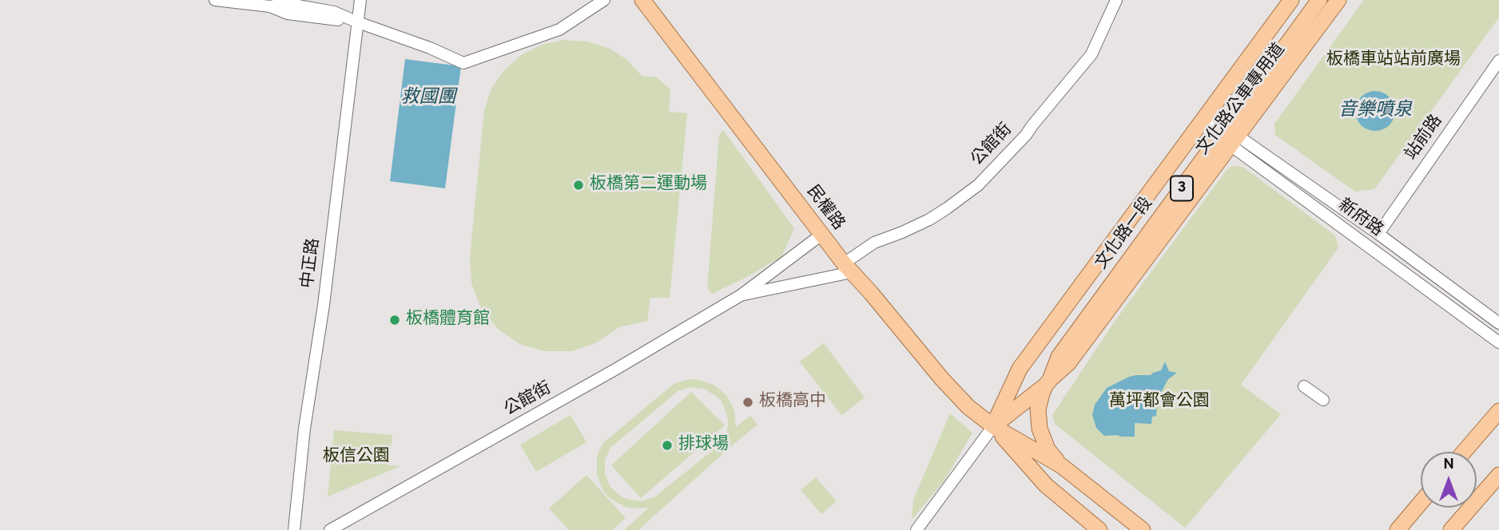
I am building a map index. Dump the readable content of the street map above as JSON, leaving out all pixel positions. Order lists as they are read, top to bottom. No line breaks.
{"streets":{"main road":["文化路公車專用道","3","民權路","文化路一段"],"street":["站前路","公館街","新府路","中正路"]},"crossings":[["文化路公車專用道","3"],["文化路公車專用道","新府路"],["文化路公車專用道","文化路一段"],["站前路","新府路"],["公館街","民權路"],["3","新府路"],["民權路","文化路一段"],["新府路","文化路一段"]],"water":["救國團","音樂噴泉"],"parks":["板橋車站站前廣場","萬坪都會公園","板信公園"],"places":["板橋第二運動場","板橋體育館","板橋高中","排球場"],"north":"top"}
